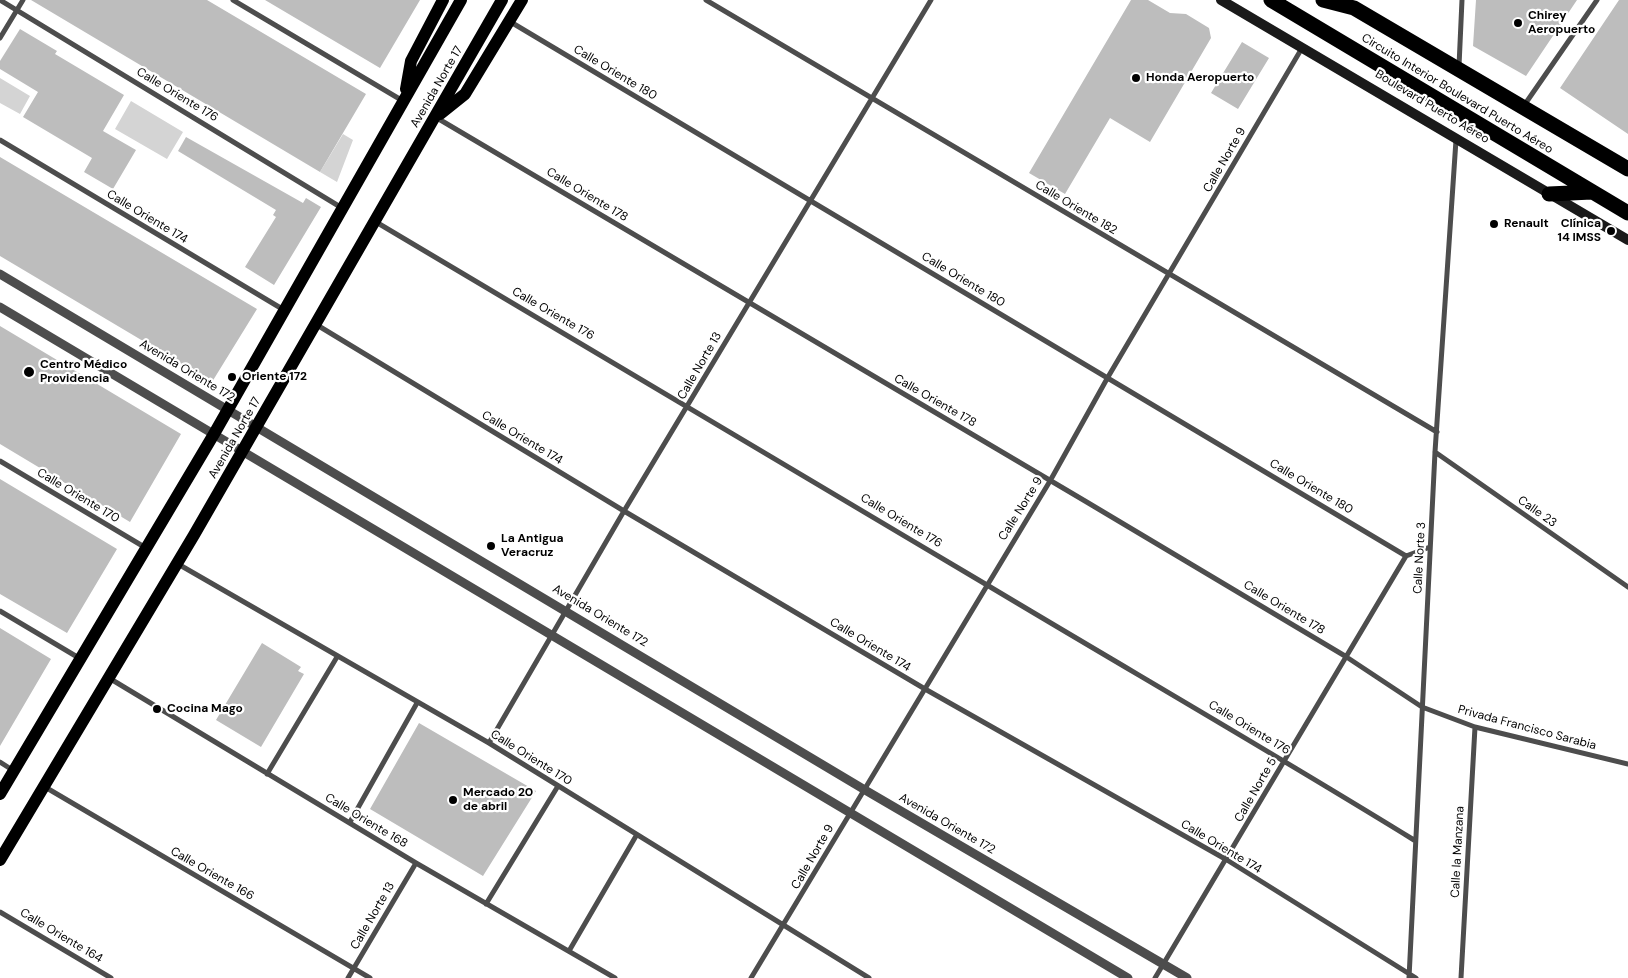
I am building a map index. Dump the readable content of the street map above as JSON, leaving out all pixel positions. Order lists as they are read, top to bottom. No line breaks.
{"streets":{"highway":["Circuito Interior Boulevard Puerto Aéreo"],"main road":["Avenida Norte 17","Boulevard Puerto Aéreo"],"street":["Calle Oriente 180","Calle Oriente 176","Calle Norte 9","Calle Oriente 178","Calle Oriente 182","Calle Oriente 174","Calle Norte 13","Avenida Oriente 172","Calle Oriente 170","Calle 23","Calle Norte 3","Privada Francisco Sarabia","Calle Norte 5","Calle Oriente 168","Calle la Manzana","Calle Oriente 166","Calle Oriente 164"]},"crossings":[["Calle Oriente 180","Calle Norte 9"],["Calle Oriente 180","Calle Norte 13"],["Calle Oriente 180","Calle Norte 5"],["Avenida Norte 17","Calle Oriente 176"],["Avenida Norte 17","Calle Oriente 178"],["Avenida Norte 17","Calle Oriente 174"],["Avenida Norte 17","Avenida Oriente 172"],["Avenida Norte 17","Calle Oriente 170"],["Avenida Norte 17","Calle Oriente 168"],["Avenida Norte 17","Calle Oriente 166"],["Calle Oriente 176","Calle Norte 9"],["Calle Oriente 176","Calle Norte 13"],["Calle Oriente 176","Calle Norte 3"],["Calle Oriente 176","Calle Norte 5"],["Boulevard Puerto Aéreo","Calle Norte 9"],["Boulevard Puerto Aéreo","Calle Norte 3"],["Calle Norte 9","Calle Oriente 178"],["Calle Norte 9","Calle Oriente 182"],["Calle Norte 9","Calle Oriente 174"],["Calle Norte 9","Avenida Oriente 172"],["Calle Norte 9","Calle Oriente 170"],["Calle Oriente 178","Calle Norte 13"],["Calle Oriente 178","Calle Norte 3"],["Calle Oriente 178","Privada Francisco Sarabia"],["Calle Oriente 178","Calle Norte 5"],["Calle Oriente 182","Calle Norte 13"],["Calle Oriente 182","Calle Norte 3"],["Calle Oriente 174","Calle Norte 13"],["Calle Oriente 174","Calle Norte 3"],["Calle Oriente 174","Calle Norte 5"],["Calle Norte 13","Avenida Oriente 172"],["Calle Norte 13","Calle Oriente 170"],["Calle Norte 13","Calle Oriente 168"],["Calle Norte 13","Calle Oriente 166"],["Avenida Oriente 172","Calle Norte 5"],["Calle 23","Calle Norte 3"],["Calle Norte 3","Privada Francisco Sarabia"],["Privada Francisco Sarabia","Calle la Manzana"]],"places":["Chirey Aeropuerto","Honda Aeropuerto","Renault","Clínica 14 IMSS","Centro Médico Providencia","Oriente 172","La Antigua Veracruz","Cocina Mago","Mercado 20 de abril"]}
